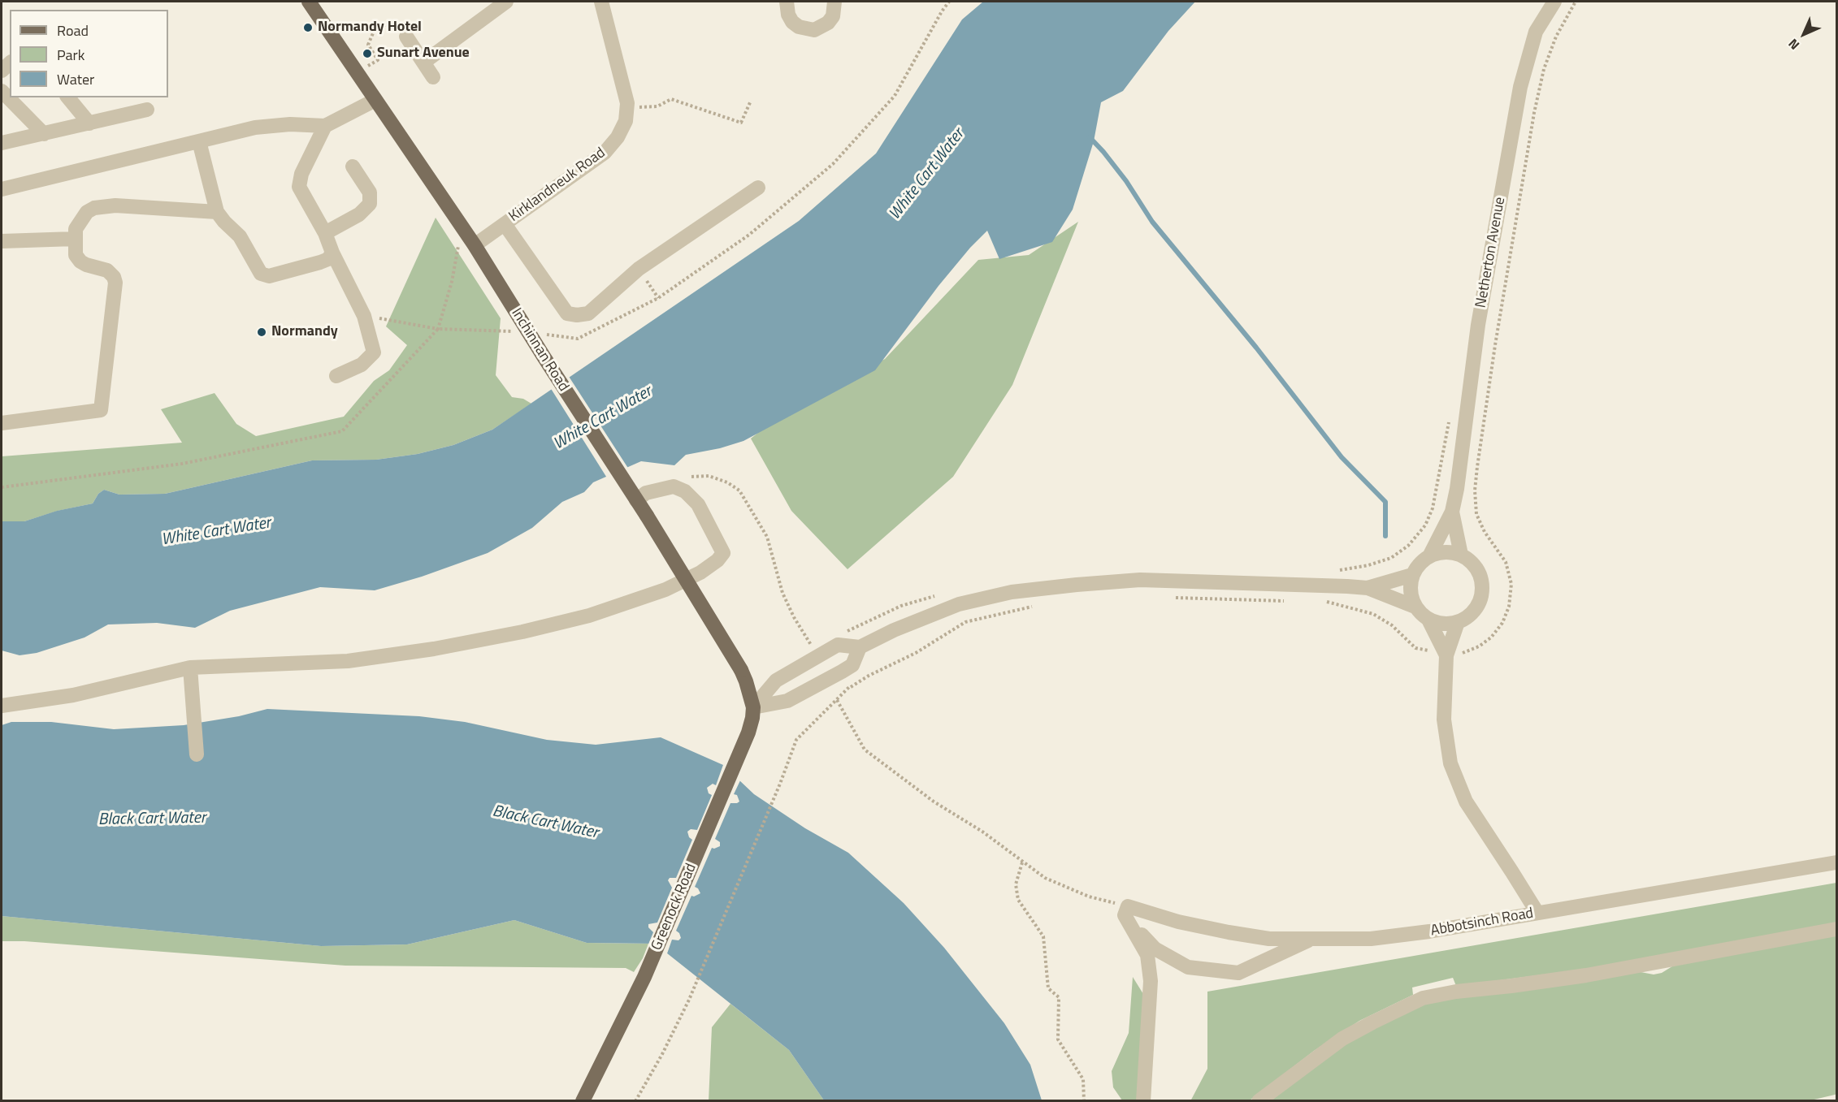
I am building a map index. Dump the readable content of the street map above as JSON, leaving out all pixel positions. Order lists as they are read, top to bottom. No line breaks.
{"streets":{"main road":["Inchinnan Road","Greenock Road"],"street":["Kirklandneuk Road","Netherton Avenue","Abbotsinch Road"]},"crossings":[["Kirklandneuk Road","Inchinnan Road"],["Inchinnan Road","Greenock Road"]],"water":["White Cart Water","Black Cart Water"],"places":["Normandy Hotel","Sunart Avenue","Normandy"],"legend":["Road","Park","Water"],"north":"bottom left"}
